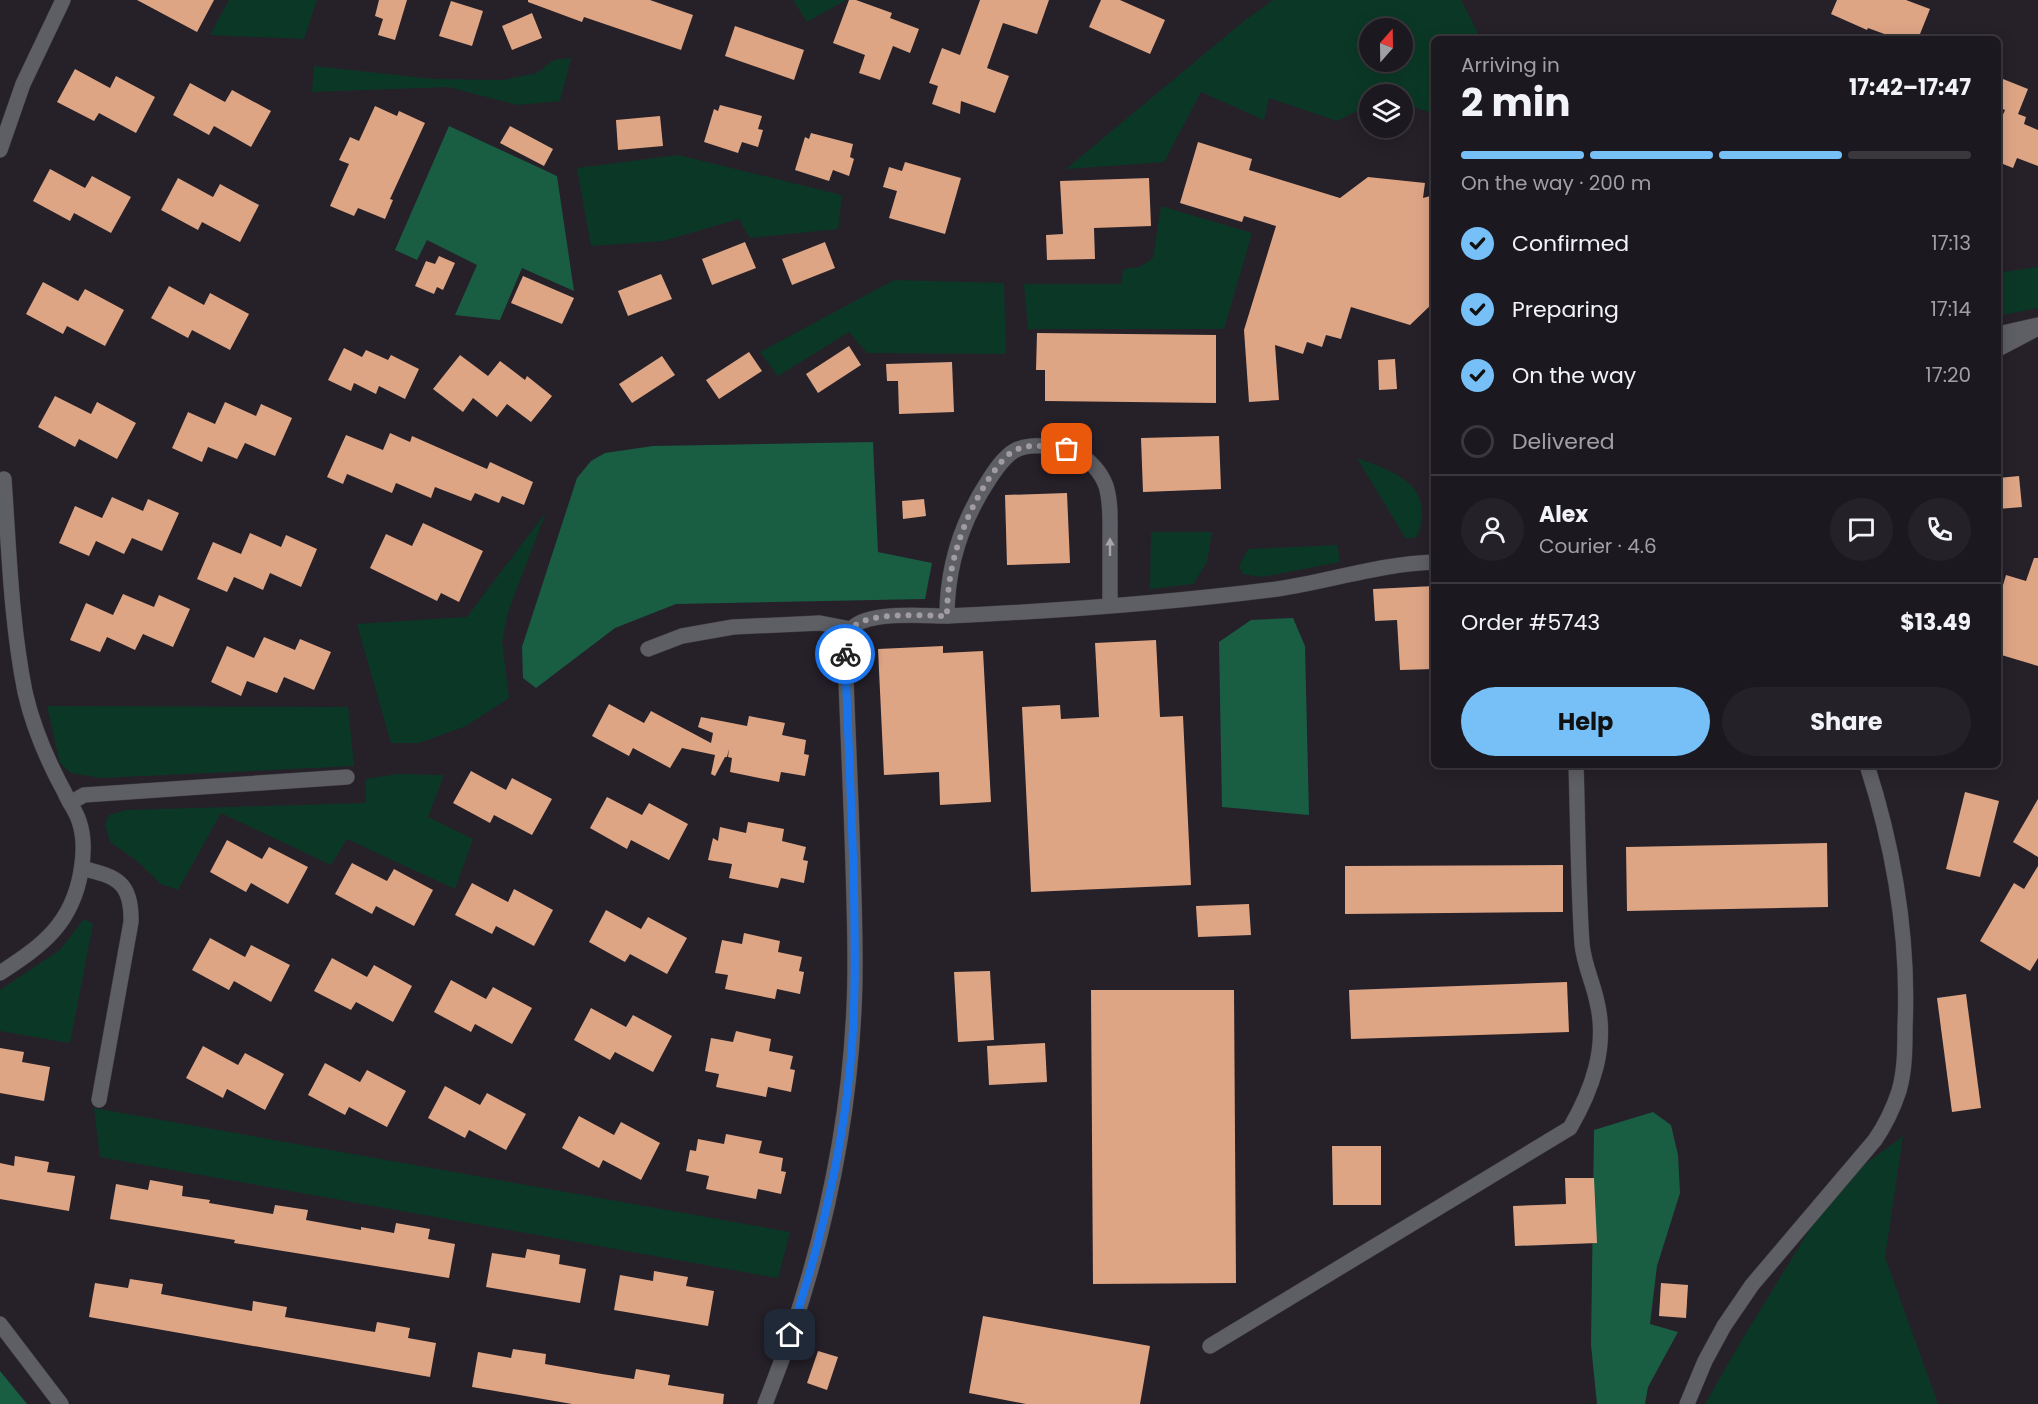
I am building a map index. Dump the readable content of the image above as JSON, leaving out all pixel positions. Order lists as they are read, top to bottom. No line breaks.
{"north":"top","page":{"heading":["2 min","Arriving in","17:42–17:47"],"panel":["Alex","Courier · 4.6","Order #5743","$13.49"],"bar":"On the way · 200 m","list":[["Confirmed","17:13"],["Preparing","17:14"],["On the way","17:20"],"Delivered"],"buttons":["Help","Share"]}}
